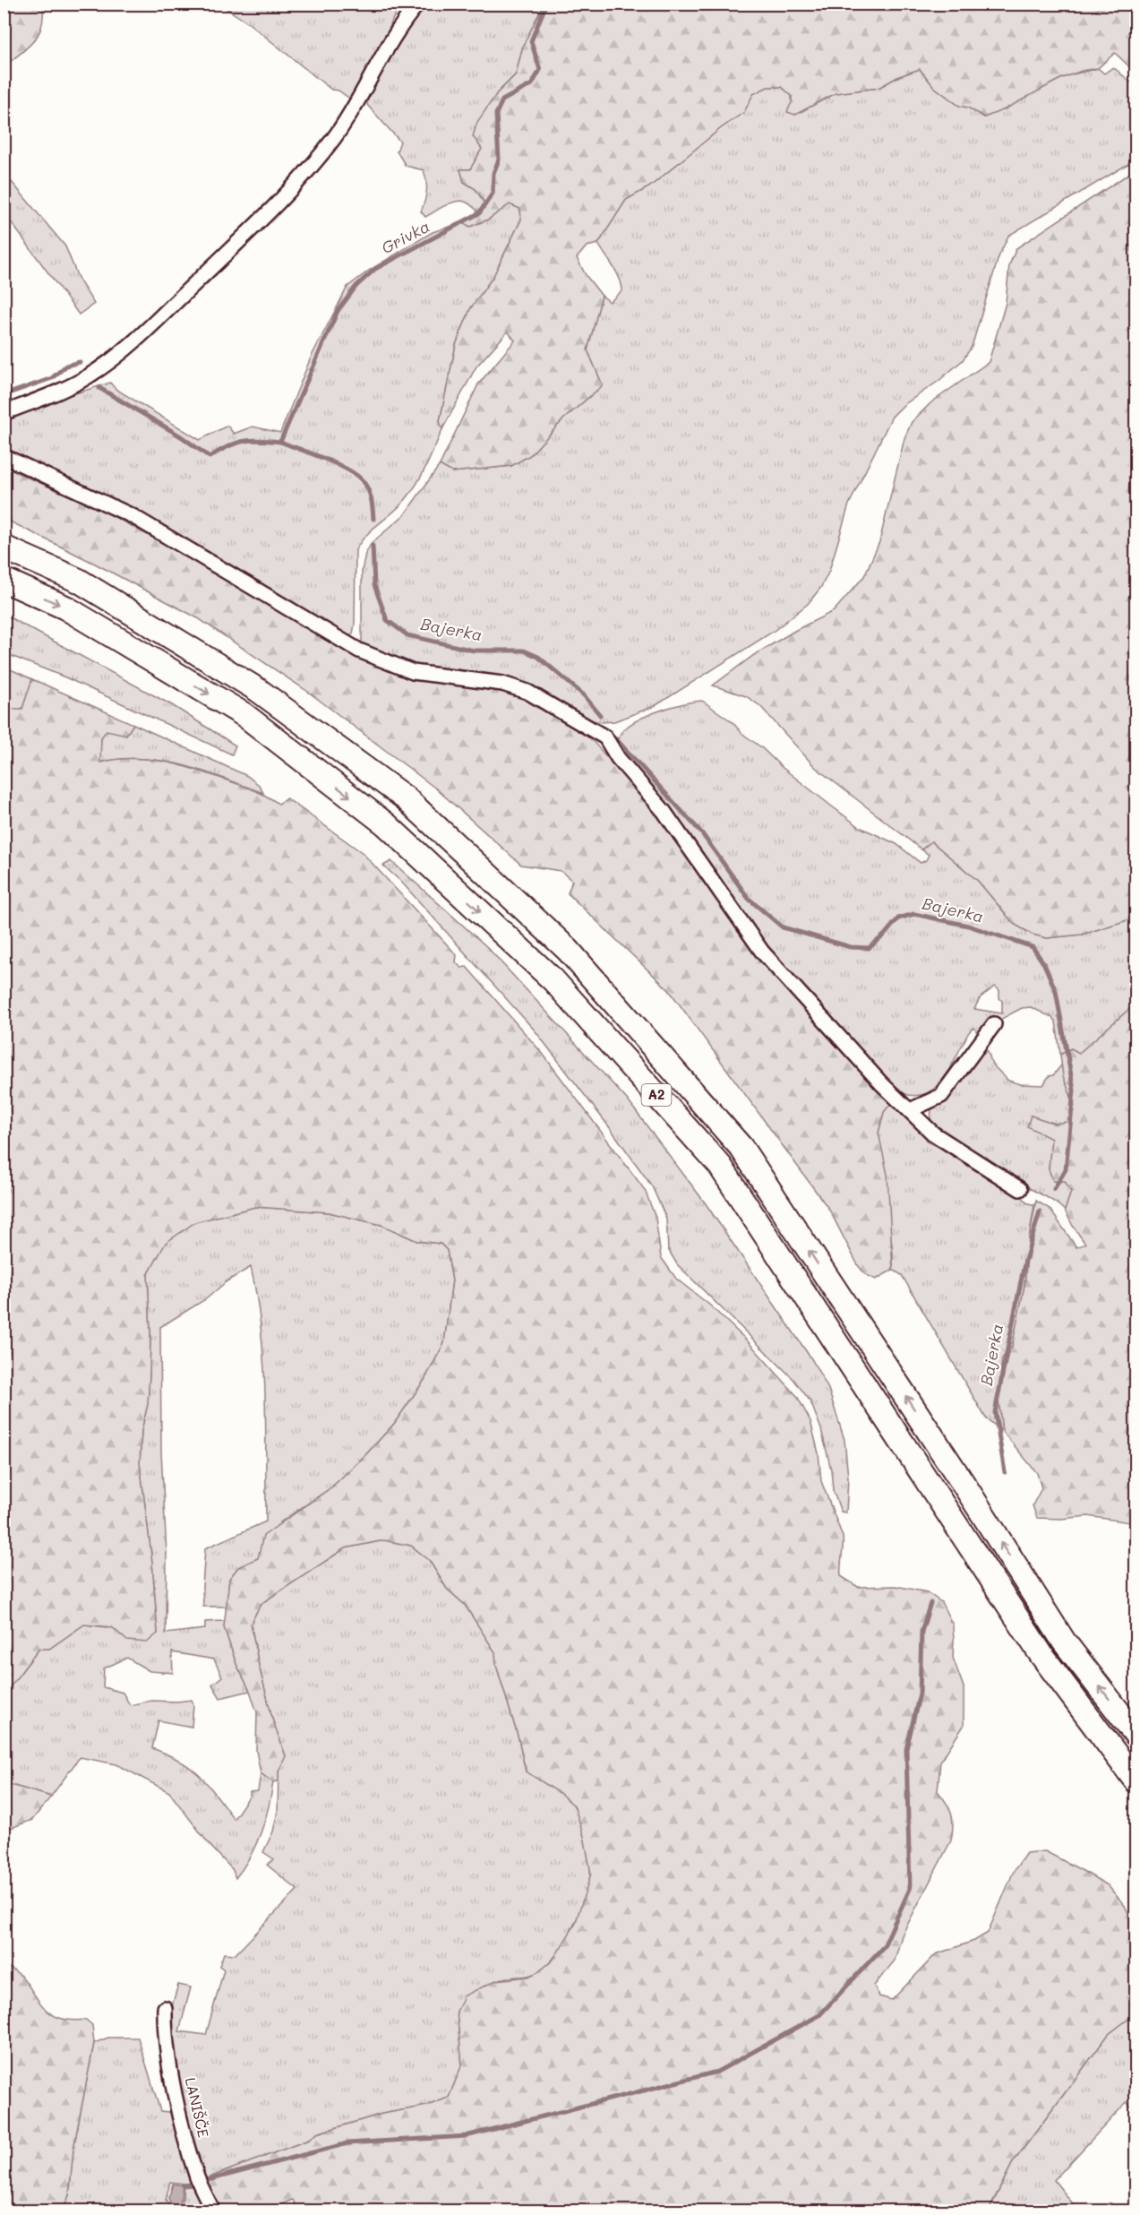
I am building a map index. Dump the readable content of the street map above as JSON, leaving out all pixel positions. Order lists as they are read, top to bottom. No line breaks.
{"streets":{"highway":["A2"],"street":["LANIŠČE"]},"water":["Grivka","Bajerka"]}
